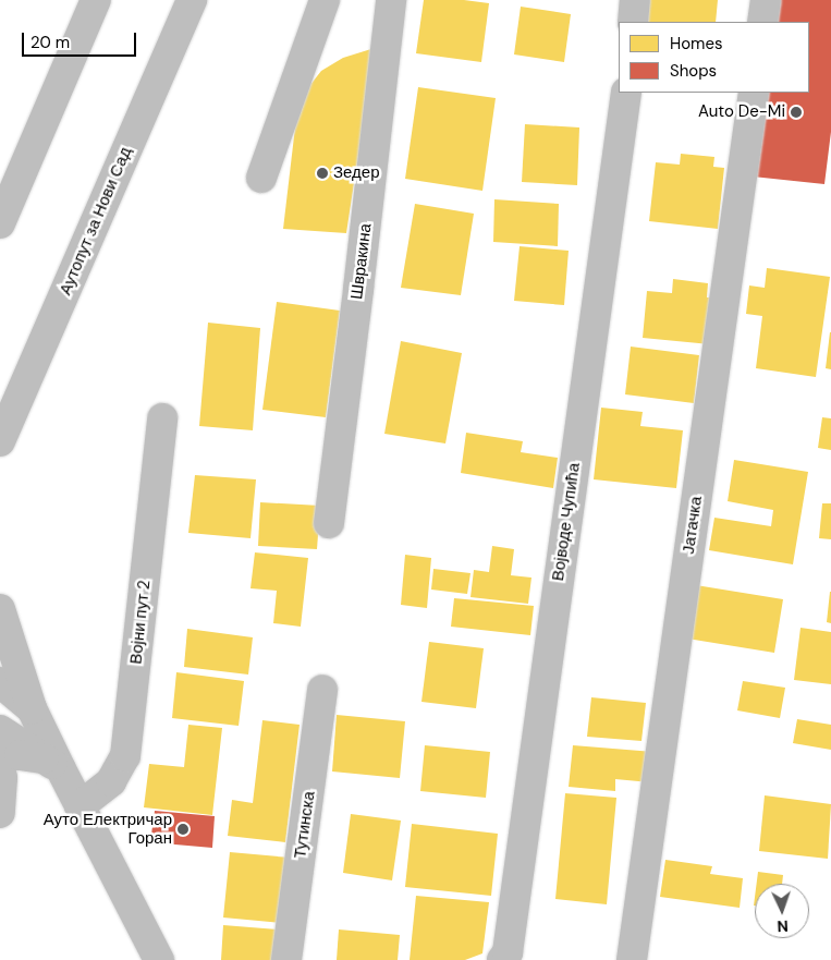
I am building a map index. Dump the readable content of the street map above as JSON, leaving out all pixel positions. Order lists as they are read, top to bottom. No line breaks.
{"streets":{"street":["Аутопут за Нови Сад","Швракина","Војводе Чупића","Јатачка","Војни пут 2","Тутинска"]},"places":["Auto De-Mi","Зедер","Ауто Електричар Горан"],"legend":["Homes","Shops"],"scale_bar":"20 m","north":"bottom"}
